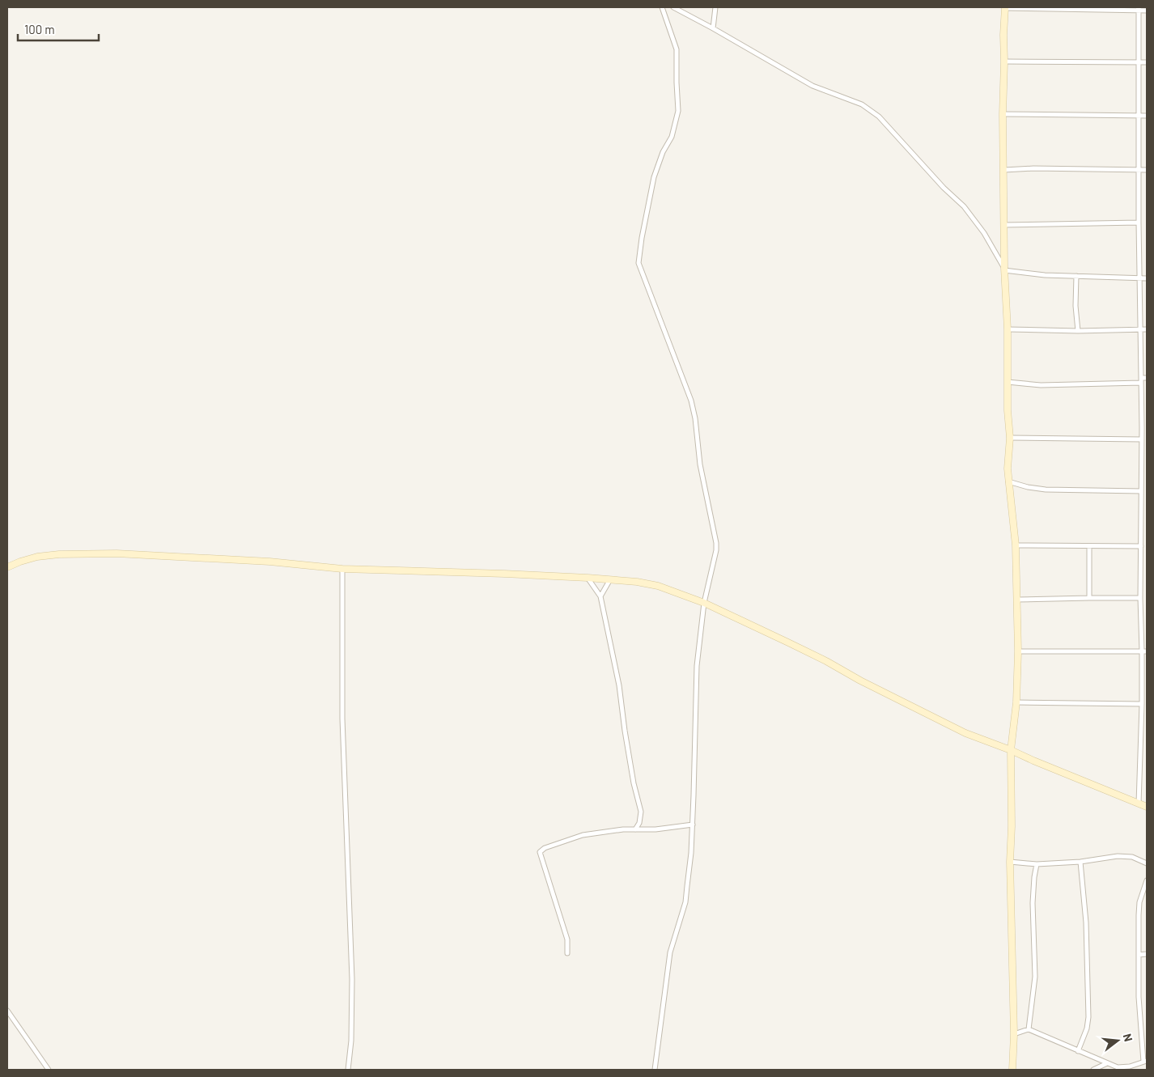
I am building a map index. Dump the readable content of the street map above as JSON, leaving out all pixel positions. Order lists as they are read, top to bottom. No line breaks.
{"scale_bar":"100 m","north":"right"}
